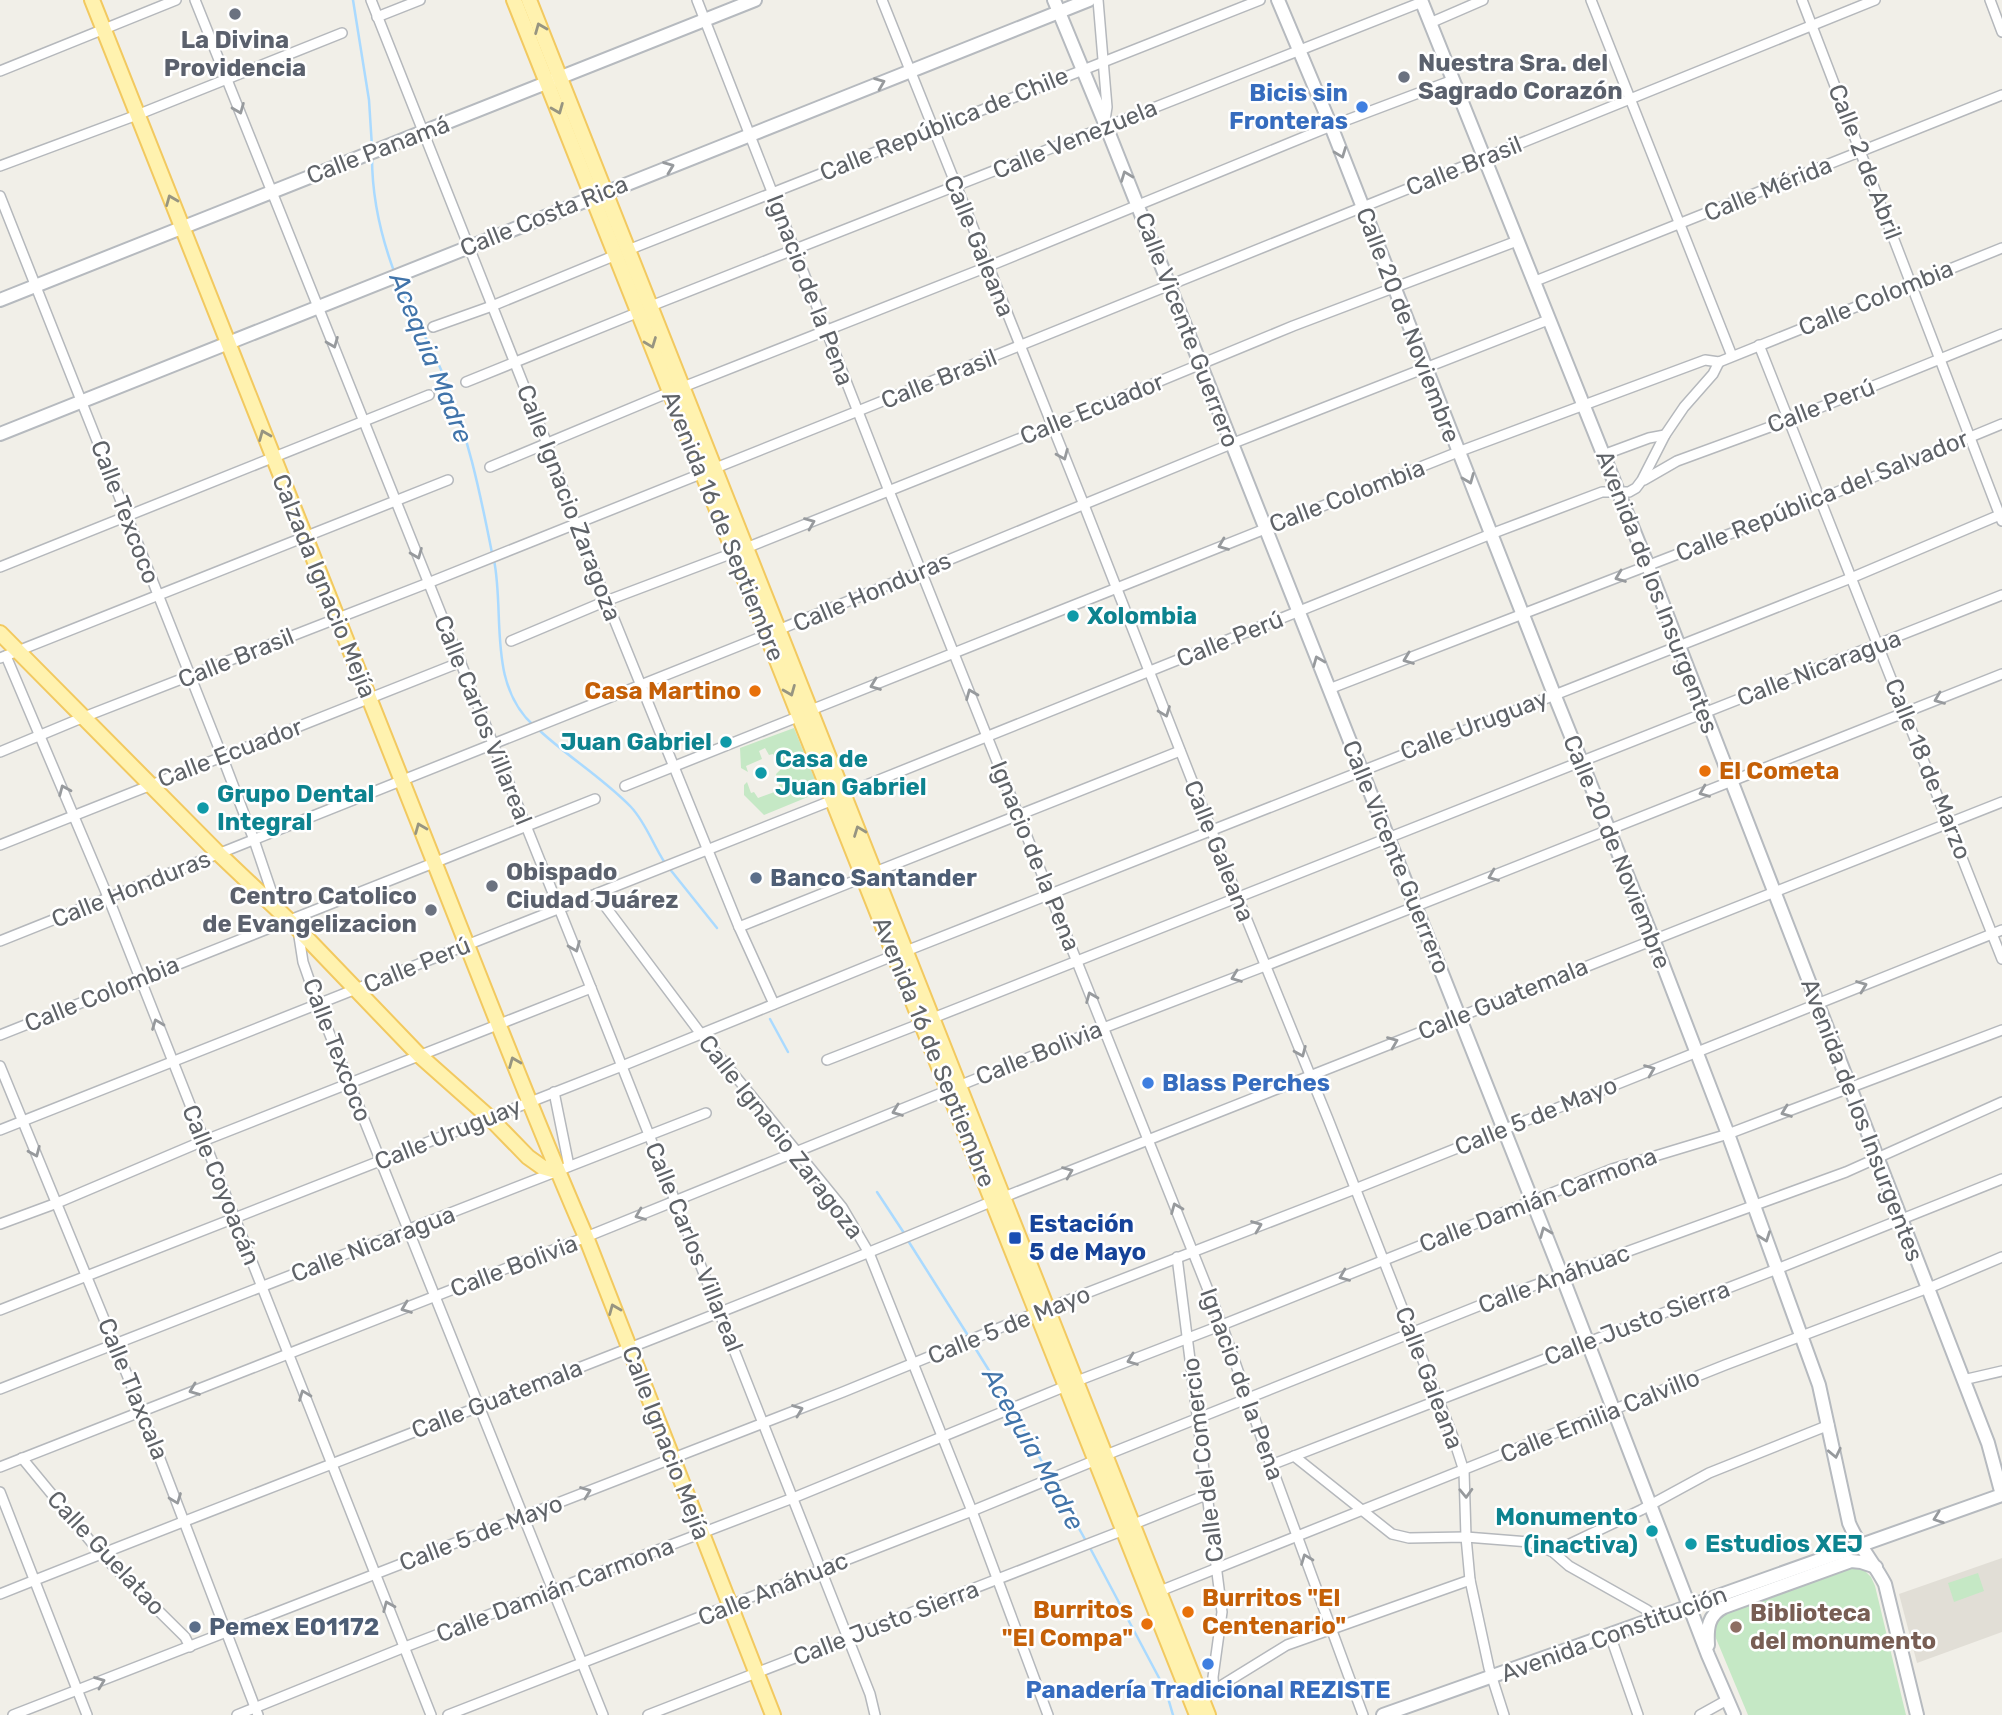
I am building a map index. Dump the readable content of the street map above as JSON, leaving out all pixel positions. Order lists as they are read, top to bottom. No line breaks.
{"streets":{"main road":["Calle Panamá","Calle Costa Rica","Calle 20 de Noviembre","Calle Vicente Guerrero","Avenida 16 de Septiembre","Calzada Ignacio Mejía","Avenida de los Insurgentes","Calle Ignacio Mejía","Avenida Constitución"],"street":["Calle República de Chile","Calle Venezuela","Calle 2 de Abril","Calle Brasil","Calle Mérida","Calle Galeana","Ignacio de la Pena","Calle Colombia","Calle Perú","Calle Ecuador","Calle República del Salvador","Calle Ignacio Zaragoza","Calle Texcoco","Calle Honduras","Calle Nicaragua","Calle Carlos Villareal","Calle Uruguay","Calle 18 de Marzo","Calle Guatemala","Calle Bolivia","Calle 5 de Mayo","Calle Coyoacán","Calle Damián Carmona","Calle Anáhuac","Calle Justo Sierra","Calle Tlaxcala","Calle Emilia Calvillo","Calle del Comercio","Calle Guelatao"]},"crossings":[["Calle República de Chile","Calle Galeana"],["Calle República de Chile","Ignacio de la Pena"],["Calle República de Chile","Calle Vicente Guerrero"],["Calle República de Chile","Calle Ignacio Zaragoza"],["Calle República de Chile","Avenida 16 de Septiembre"],["Calle Venezuela","Calle Galeana"],["Calle Venezuela","Ignacio de la Pena"],["Calle Venezuela","Calle 20 de Noviembre"],["Calle Venezuela","Calle Vicente Guerrero"],["Calle Venezuela","Calle Ignacio Zaragoza"],["Calle Venezuela","Avenida 16 de Septiembre"],["Calle Venezuela","Avenida de los Insurgentes"],["Calle Panamá","Ignacio de la Pena"],["Calle Panamá","Calle Ignacio Zaragoza"],["Calle Panamá","Calle Texcoco"],["Calle Panamá","Avenida 16 de Septiembre"],["Calle Panamá","Calzada Ignacio Mejía"],["Calle Panamá","Calle Carlos Villareal"],["Calle 2 de Abril","Calle Brasil"],["Calle 2 de Abril","Calle Mérida"],["Calle 2 de Abril","Calle Colombia"],["Calle 2 de Abril","Calle Perú"],["Calle 2 de Abril","Calle República del Salvador"],["Calle 2 de Abril","Calle Uruguay"],["Calle Brasil","Calle Galeana"],["Calle Brasil","Ignacio de la Pena"],["Calle Brasil","Calle 20 de Noviembre"],["Calle Brasil","Calle Vicente Guerrero"],["Calle Brasil","Calle Ignacio Zaragoza"],["Calle Brasil","Calle Texcoco"],["Calle Brasil","Avenida 16 de Septiembre"],["Calle Brasil","Calzada Ignacio Mejía"],["Calle Brasil","Avenida de los Insurgentes"],["Calle Brasil","Calle Carlos Villareal"],["Calle Brasil","Calle Coyoacán"],["Calle Mérida","Avenida de los Insurgentes"],["Calle Costa Rica","Calle Galeana"],["Calle Costa Rica","Ignacio de la Pena"],["Calle Costa Rica","Calle Vicente Guerrero"],["Calle Costa Rica","Calle Ignacio Zaragoza"],["Calle Costa Rica","Calle Texcoco"],["Calle Costa Rica","Avenida 16 de Septiembre"],["Calle Costa Rica","Calzada Ignacio Mejía"],["Calle Costa Rica","Calle Carlos Villareal"],["Calle Galeana","Calle Colombia"],["Calle Galeana","Calle Perú"],["Calle Galeana","Calle Ecuador"],["Calle Galeana","Calle Honduras"],["Calle Galeana","Calle Nicaragua"],["Calle Galeana","Calle Uruguay"],["Calle Galeana","Calle Guatemala"],["Calle Galeana","Calle Bolivia"],["Calle Galeana","Calle 5 de Mayo"],["Calle Galeana","Calle Damián Carmona"],["Calle Galeana","Calle Anáhuac"],["Calle Galeana","Calle Justo Sierra"],["Calle Galeana","Calle Emilia Calvillo"],["Calle Galeana","Avenida Constitución"],["Ignacio de la Pena","Calle Colombia"],["Ignacio de la Pena","Calle Perú"],["Ignacio de la Pena","Calle Ecuador"],["Ignacio de la Pena","Calle Honduras"],["Ignacio de la Pena","Calle Nicaragua"],["Ignacio de la Pena","Calle Uruguay"],["Ignacio de la Pena","Calle Guatemala"],["Ignacio de la Pena","Calle Bolivia"],["Ignacio de la Pena","Calle 5 de Mayo"],["Ignacio de la Pena","Calle Damián Carmona"],["Ignacio de la Pena","Calle Anáhuac"],["Ignacio de la Pena","Calle Justo Sierra"],["Ignacio de la Pena","Calle Emilia Calvillo"],["Calle Colombia","Calle 20 de Noviembre"],["Calle Colombia","Calle Vicente Guerrero"],["Calle Colombia","Calle Ignacio Zaragoza"],["Calle Colombia","Calle Texcoco"],["Calle Colombia","Avenida 16 de Septiembre"],["Calle Colombia","Calzada Ignacio Mejía"],["Calle Colombia","Avenida de los Insurgentes"],["Calle Colombia","Calle Carlos Villareal"],["Calle Colombia","Calle 18 de Marzo"],["Calle Colombia","Calle Coyoacán"],["Calle 20 de Noviembre","Calle Perú"],["Calle 20 de Noviembre","Calle Ecuador"],["Calle 20 de Noviembre","Calle República del Salvador"],["Calle 20 de Noviembre","Calle Honduras"],["Calle 20 de Noviembre","Calle Nicaragua"],["Calle 20 de Noviembre","Calle Uruguay"],["Calle 20 de Noviembre","Calle Guatemala"],["Calle 20 de Noviembre","Calle Bolivia"],["Calle 20 de Noviembre","Calle 5 de Mayo"],["Calle 20 de Noviembre","Calle Damián Carmona"],["Calle 20 de Noviembre","Calle Anáhuac"],["Calle 20 de Noviembre","Calle Justo Sierra"],["Calle 20 de Noviembre","Calle Emilia Calvillo"],["Calle 20 de Noviembre","Avenida Constitución"],["Calle Vicente Guerrero","Calle Perú"],["Calle Vicente Guerrero","Calle Ecuador"],["Calle Vicente Guerrero","Calle República del Salvador"],["Calle Vicente Guerrero","Calle Honduras"],["Calle Vicente Guerrero","Calle Nicaragua"],["Calle Vicente Guerrero","Calle Uruguay"],["Calle Vicente Guerrero","Calle Guatemala"],["Calle Vicente Guerrero","Calle Bolivia"],["Calle Vicente Guerrero","Calle 5 de Mayo"],["Calle Vicente Guerrero","Calle Damián Carmona"],["Calle Vicente Guerrero","Calle Anáhuac"],["Calle Vicente Guerrero","Calle Justo Sierra"],["Calle Vicente Guerrero","Calle Emilia Calvillo"],["Calle Vicente Guerrero","Avenida Constitución"],["Calle Perú","Calle Ignacio Zaragoza"],["Calle Perú","Calle Texcoco"],["Calle Perú","Avenida 16 de Septiembre"],["Calle Perú","Calzada Ignacio Mejía"],["Calle Perú","Avenida de los Insurgentes"],["Calle Perú","Calle Carlos Villareal"],["Calle Perú","Calle 18 de Marzo"],["Calle Perú","Calle Coyoacán"],["Calle Perú","Calle Tlaxcala"],["Calle Ecuador","Calle Ignacio Zaragoza"],["Calle Ecuador","Calle Texcoco"],["Calle Ecuador","Avenida 16 de Septiembre"],["Calle Ecuador","Calzada Ignacio Mejía"],["Calle Ecuador","Avenida de los Insurgentes"],["Calle Ecuador","Calle Carlos Villareal"],["Calle Ecuador","Calle Coyoacán"],["Calle República del Salvador","Avenida de los Insurgentes"],["Calle República del Salvador","Calle 18 de Marzo"],["Calle Ignacio Zaragoza","Calle Honduras"],["Calle Ignacio Zaragoza","Calle Uruguay"],["Calle Ignacio Zaragoza","Calle Guatemala"],["Calle Ignacio Zaragoza","Calle Bolivia"],["Calle Ignacio Zaragoza","Calle 5 de Mayo"],["Calle Ignacio Zaragoza","Calle Damián Carmona"],["Calle Ignacio Zaragoza","Calle Anáhuac"],["Calle Ignacio Zaragoza","Calle Justo Sierra"],["Calle Texcoco","Calle Honduras"],["Calle Texcoco","Calle Nicaragua"],["Calle Texcoco","Calle Uruguay"],["Calle Texcoco","Calle Guatemala"],["Calle Texcoco","Calle Bolivia"],["Calle Texcoco","Calle 5 de Mayo"],["Calle Texcoco","Calle Damián Carmona"],["Calle Texcoco","Calle Anáhuac"],["Avenida 16 de Septiembre","Calle Honduras"],["Avenida 16 de Septiembre","Calle Nicaragua"],["Avenida 16 de Septiembre","Calle Uruguay"],["Avenida 16 de Septiembre","Calle Guatemala"],["Avenida 16 de Septiembre","Calle Bolivia"],["Avenida 16 de Septiembre","Calle 5 de Mayo"],["Avenida 16 de Septiembre","Calle Damián Carmona"],["Avenida 16 de Septiembre","Calle Anáhuac"],["Avenida 16 de Septiembre","Calle Justo Sierra"],["Avenida 16 de Septiembre","Calle Emilia Calvillo"],["Avenida 16 de Septiembre","Calle del Comercio"],["Calzada Ignacio Mejía","Calle Honduras"],["Calzada Ignacio Mejía","Calle Nicaragua"],["Calzada Ignacio Mejía","Calle Uruguay"],["Calzada Ignacio Mejía","Calle Ignacio Mejía"],["Calle Honduras","Avenida de los Insurgentes"],["Calle Honduras","Calle Carlos Villareal"],["Calle Honduras","Calle Coyoacán"],["Avenida de los Insurgentes","Calle Nicaragua"],["Avenida de los Insurgentes","Calle Uruguay"],["Avenida de los Insurgentes","Calle Guatemala"],["Avenida de los Insurgentes","Calle Bolivia"],["Avenida de los Insurgentes","Calle 5 de Mayo"],["Avenida de los Insurgentes","Calle Damián Carmona"],["Avenida de los Insurgentes","Calle Anáhuac"],["Avenida de los Insurgentes","Calle Justo Sierra"],["Avenida de los Insurgentes","Calle Emilia Calvillo"],["Avenida de los Insurgentes","Avenida Constitución"],["Calle Nicaragua","Calle Carlos Villareal"],["Calle Nicaragua","Calle 18 de Marzo"],["Calle Nicaragua","Calle Coyoacán"],["Calle Nicaragua","Calle Tlaxcala"],["Calle Nicaragua","Calle Ignacio Mejía"],["Calle Carlos Villareal","Calle Uruguay"],["Calle Carlos Villareal","Calle Guatemala"],["Calle Carlos Villareal","Calle Bolivia"],["Calle Carlos Villareal","Calle 5 de Mayo"],["Calle Carlos Villareal","Calle Damián Carmona"],["Calle Carlos Villareal","Calle Anáhuac"],["Calle Carlos Villareal","Calle Justo Sierra"],["Calle Uruguay","Calle 18 de Marzo"],["Calle Uruguay","Calle Coyoacán"],["Calle Uruguay","Calle Tlaxcala"],["Calle 18 de Marzo","Calle Guatemala"],["Calle 18 de Marzo","Calle Bolivia"],["Calle 18 de Marzo","Calle 5 de Mayo"],["Calle Guatemala","Calle Coyoacán"],["Calle Guatemala","Calle Tlaxcala"],["Calle Guatemala","Calle Ignacio Mejía"],["Calle Guatemala","Calle Guelatao"],["Calle Bolivia","Calle Coyoacán"],["Calle Bolivia","Calle Tlaxcala"],["Calle Bolivia","Calle Ignacio Mejía"],["Calle Bolivia","Calle Guelatao"],["Calle 5 de Mayo","Calle Coyoacán"],["Calle 5 de Mayo","Calle Tlaxcala"],["Calle 5 de Mayo","Calle Ignacio Mejía"],["Calle 5 de Mayo","Calle del Comercio"],["Calle 5 de Mayo","Calle Guelatao"],["Calle Coyoacán","Calle Damián Carmona"],["Calle Damián Carmona","Calle Tlaxcala"],["Calle Damián Carmona","Calle Ignacio Mejía"],["Calle Damián Carmona","Calle del Comercio"],["Calle Anáhuac","Calle Ignacio Mejía"],["Calle Anáhuac","Calle del Comercio"],["Calle Justo Sierra","Calle Ignacio Mejía"],["Calle Justo Sierra","Calle del Comercio"],["Calle Emilia Calvillo","Calle del Comercio"]],"one_way":["Calle República del Salvador","Calle Bolivia","Calle 5 de Mayo"],"water":["Acequia Madre"],"places":{"other":["La Divina Providencia","Nuestra Sra. del Sagrado Corazón","Bicis sin Fronteras","Xolombia","Casa Martino","Juan Gabriel","El Cometa","Casa de Juan Gabriel","Grupo Dental Integral","Banco Santander","Obispado Ciudad Juárez","Centro Catolico de Evangelizacion","Blass Perches","Monumento (inactiva)","Estudios XEJ","Burritos \"El Centenario\"","Burritos \"El Compa\"","Pemex E01172","Biblioteca del monumento","Panadería Tradicional REZISTE"],"transit":["Estación 5 de Mayo"]}}
